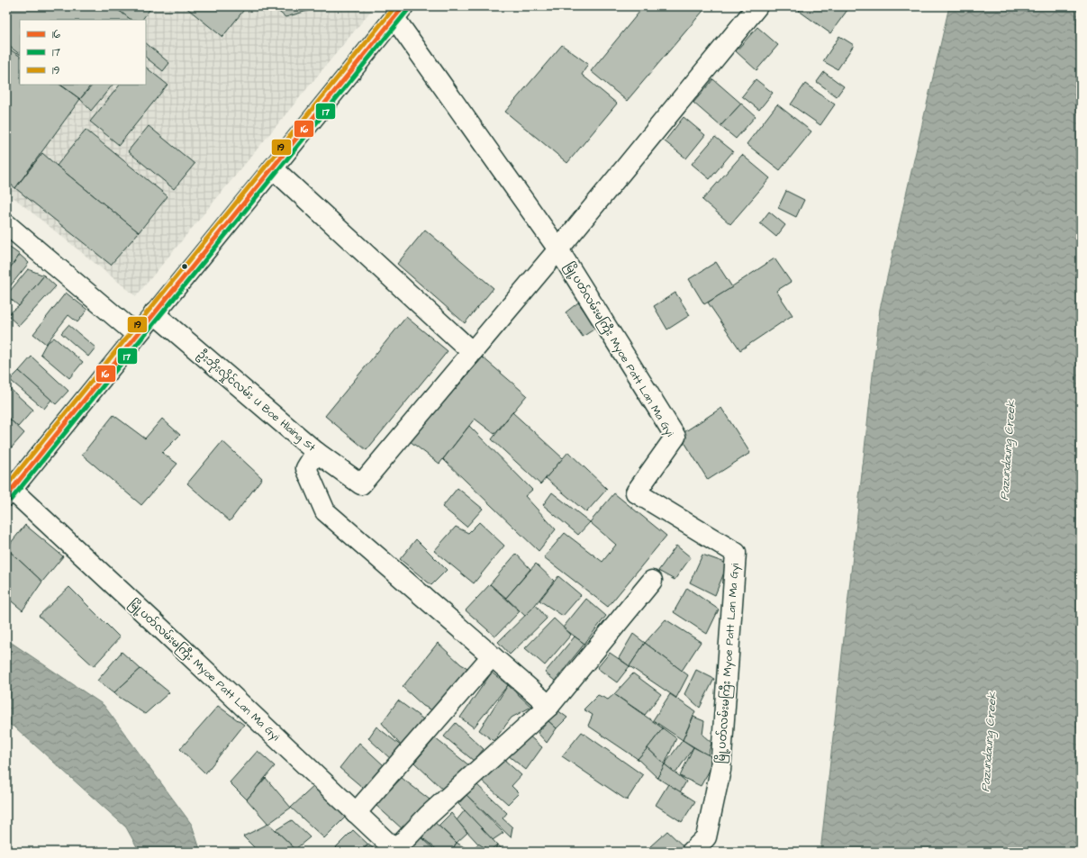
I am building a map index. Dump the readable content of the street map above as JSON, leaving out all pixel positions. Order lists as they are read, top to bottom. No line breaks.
{"streets":{"street":["မြို့ပတ်လမ်းမကြီး Myoe Patt Lan Ma Gyi","ဦးဘိုးလှိုင်လမ်း U Boe Hlaing St"]},"water":["Pazundaung Creek"],"lines":["transit line 16","transit line 19","transit line 17"],"legend":["16","17","19"]}
